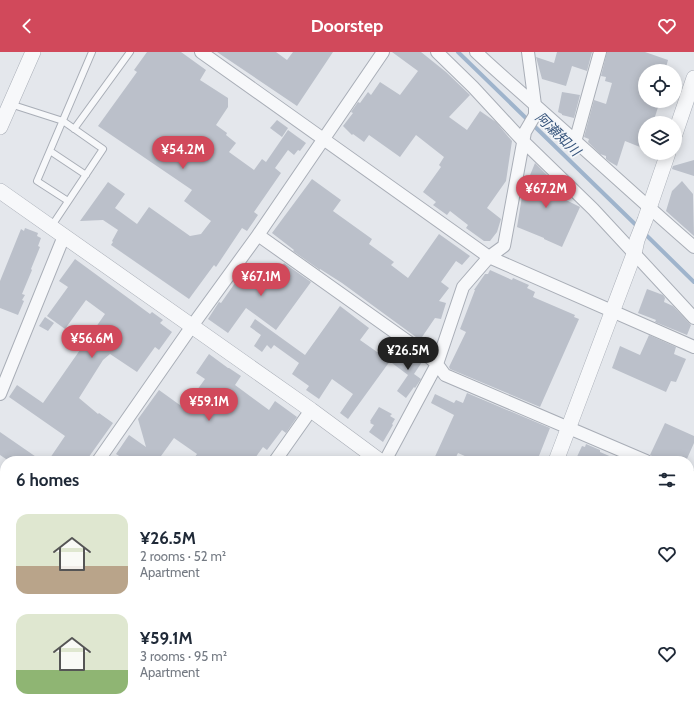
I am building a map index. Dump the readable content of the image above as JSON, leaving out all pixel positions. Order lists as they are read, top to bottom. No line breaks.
{"water":["阿瀬知川"],"page":{"header":"Doorstep","price":["¥54.2M","¥67.2M","¥67.1M","¥56.6M","¥26.5M","¥59.1M"],"heading":"6 homes","list":[{"name":"¥26.5M","note":"2 rooms · 52 m² · Apartment"},{"name":"¥59.1M","note":"3 rooms · 95 m² · Apartment"}]}}
